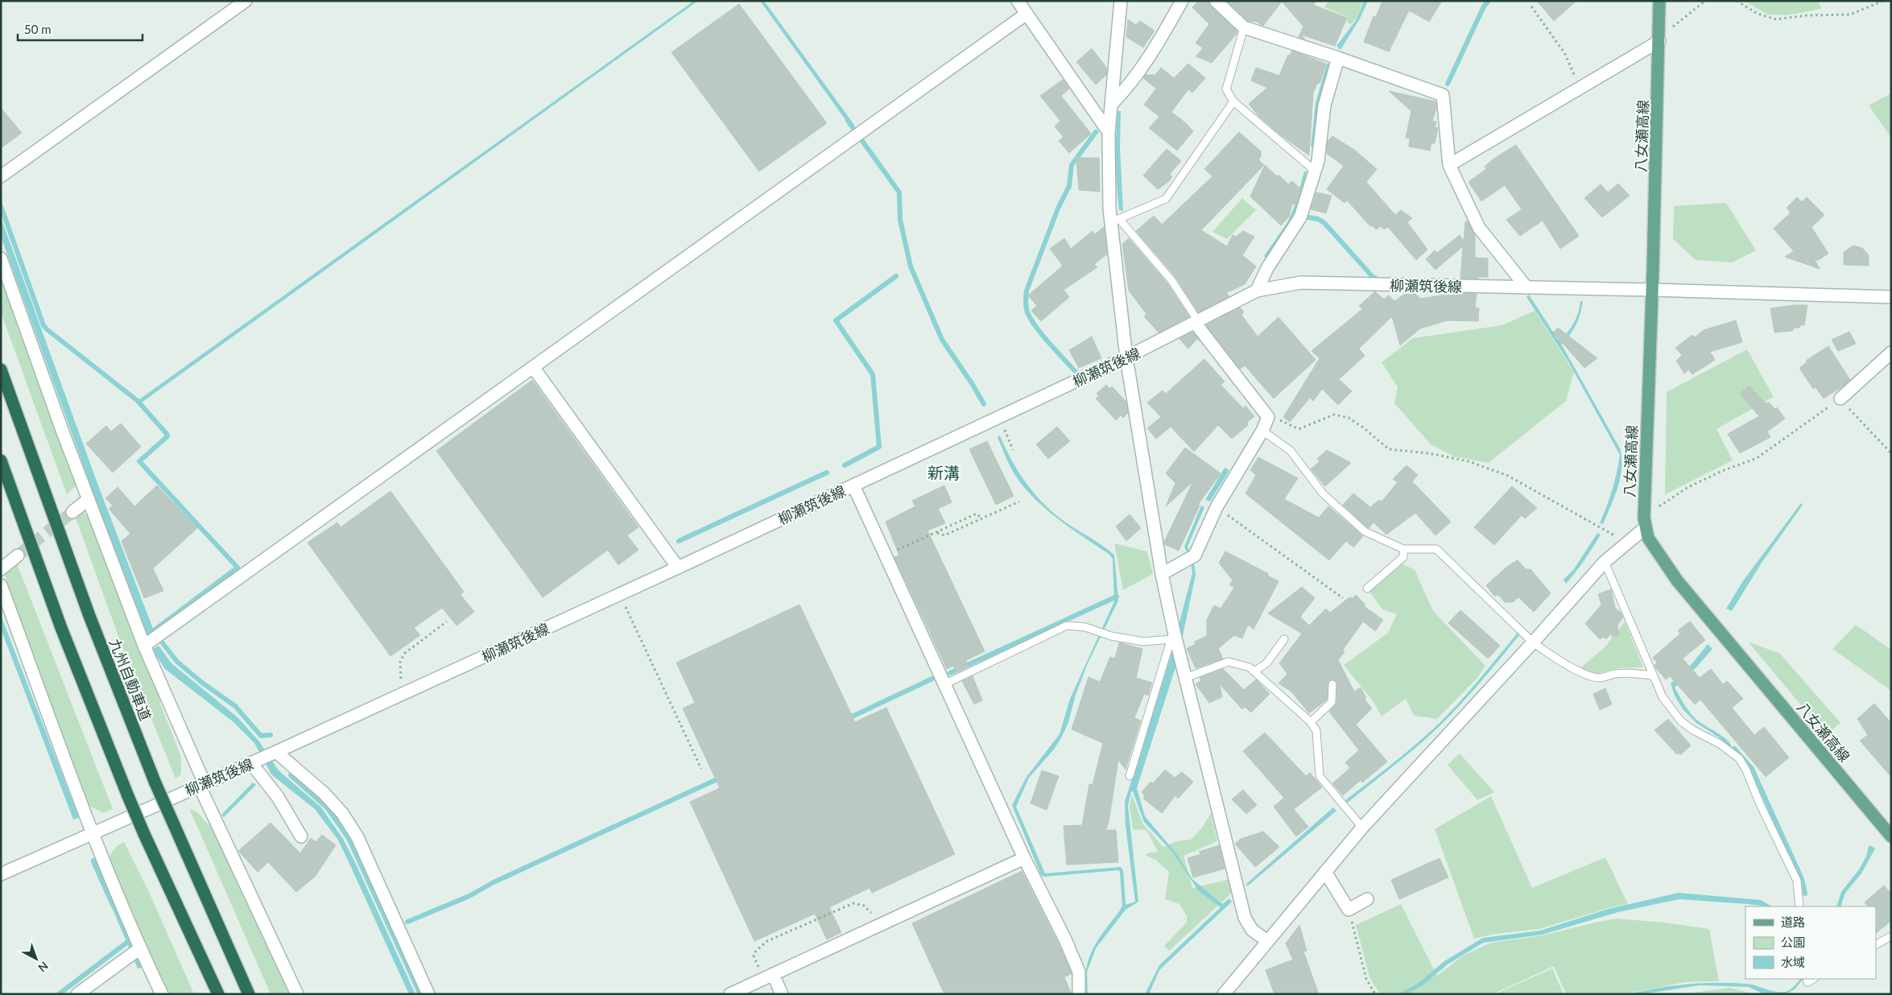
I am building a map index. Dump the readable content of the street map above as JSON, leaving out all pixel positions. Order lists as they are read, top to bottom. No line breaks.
{"streets":{"highway":["九州自動車道"],"main road":["八女瀬高線"],"street":["柳瀬筑後線"]},"crossings":[["八女瀬高線","柳瀬筑後線"]],"districts":["新溝"],"legend":["道路","公園","水域"],"scale_bar":"50 m","north":"bottom right"}
